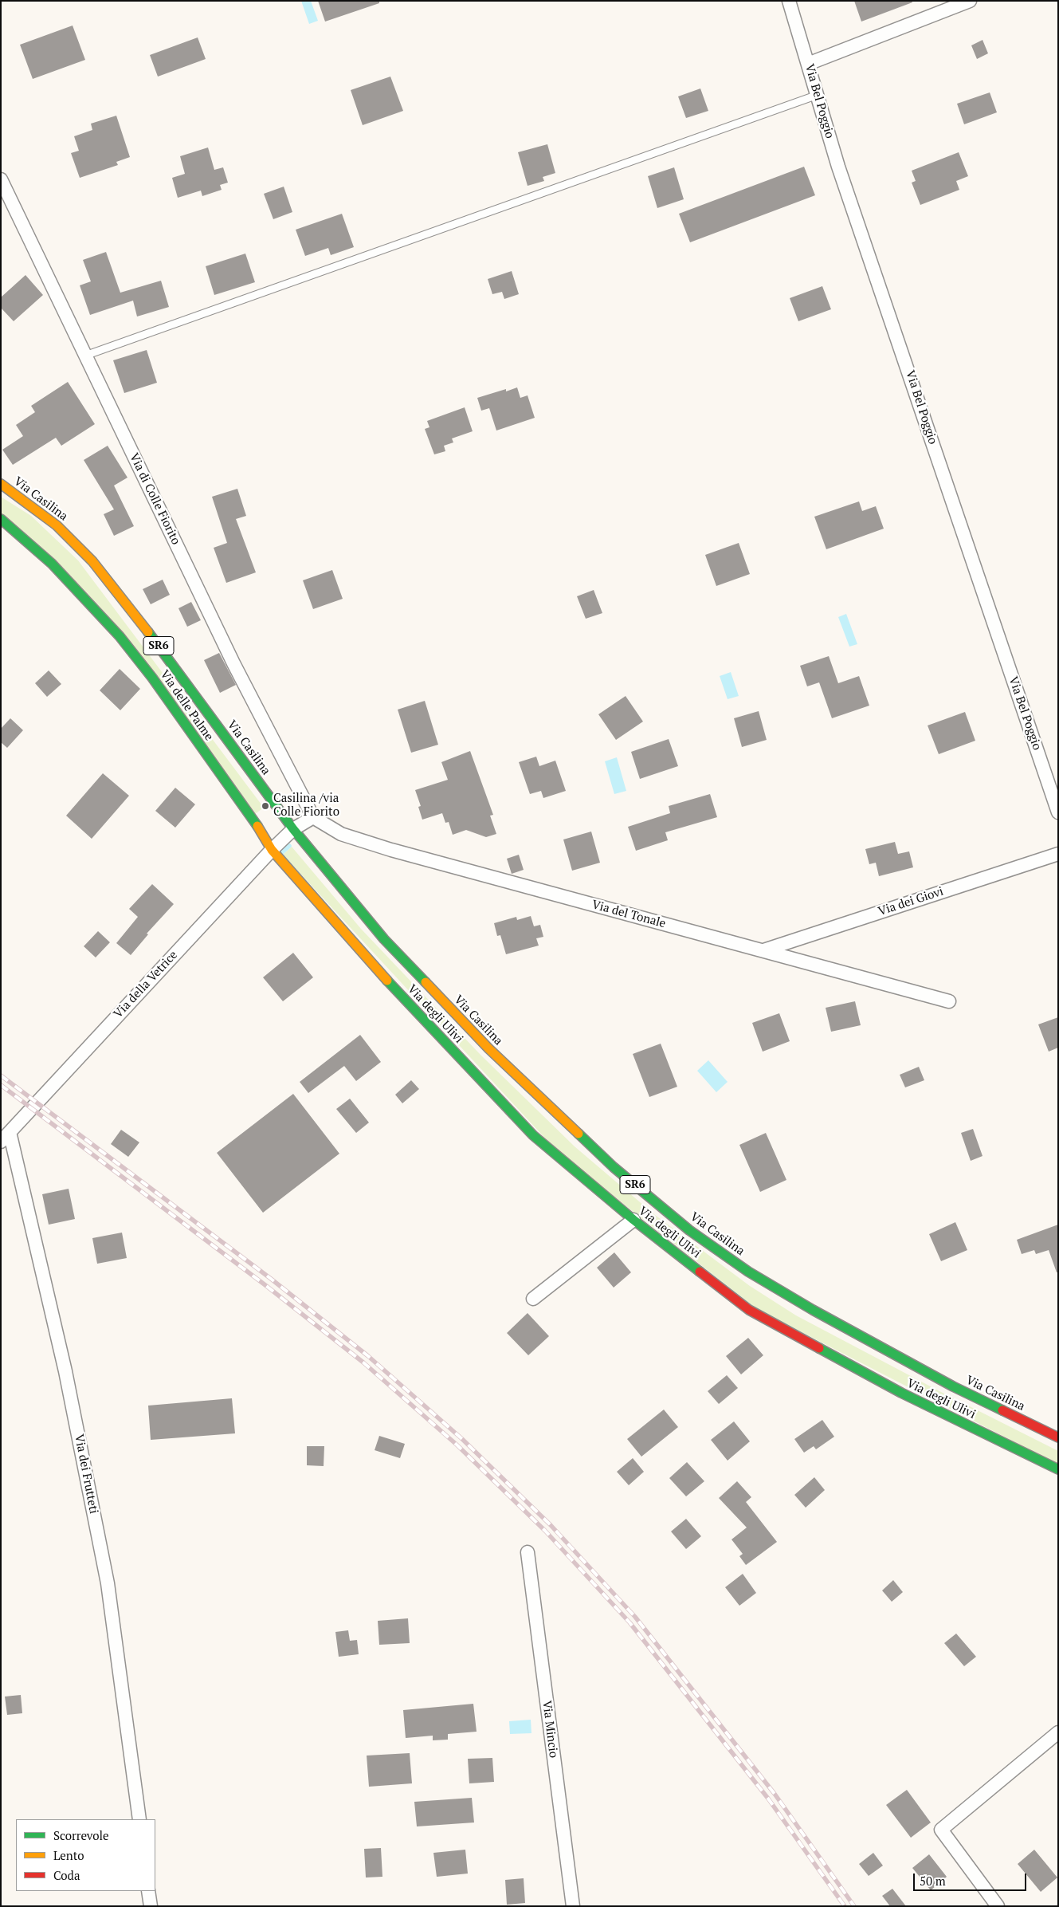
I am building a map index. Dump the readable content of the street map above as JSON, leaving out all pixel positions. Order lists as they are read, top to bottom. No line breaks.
{"streets":{"main road":["Via Casilina","SR6","Via delle Palme","Via degli Ulivi"],"street":["Via Bel Poggio","Via di Colle Fiorito","Via dei Giovi","Via del Tonale","Via della Vetrice","Via dei Frutteti","Via Mincio"]},"crossings":[["Via Casilina","Via della Vetrice"],["Via di Colle Fiorito","Via del Tonale"],["Via di Colle Fiorito","Via della Vetrice"],["Via delle Palme","Via della Vetrice"],["Via delle Palme","Via degli Ulivi"],["Via dei Giovi","Via del Tonale"],["Via del Tonale","Via della Vetrice"],["Via della Vetrice","Via degli Ulivi"],["Via della Vetrice","Via dei Frutteti"]],"places":["Casilina /via Colle Fiorito"],"legend":["Scorrevole","Lento","Coda"],"scale_bar":"50 m"}
